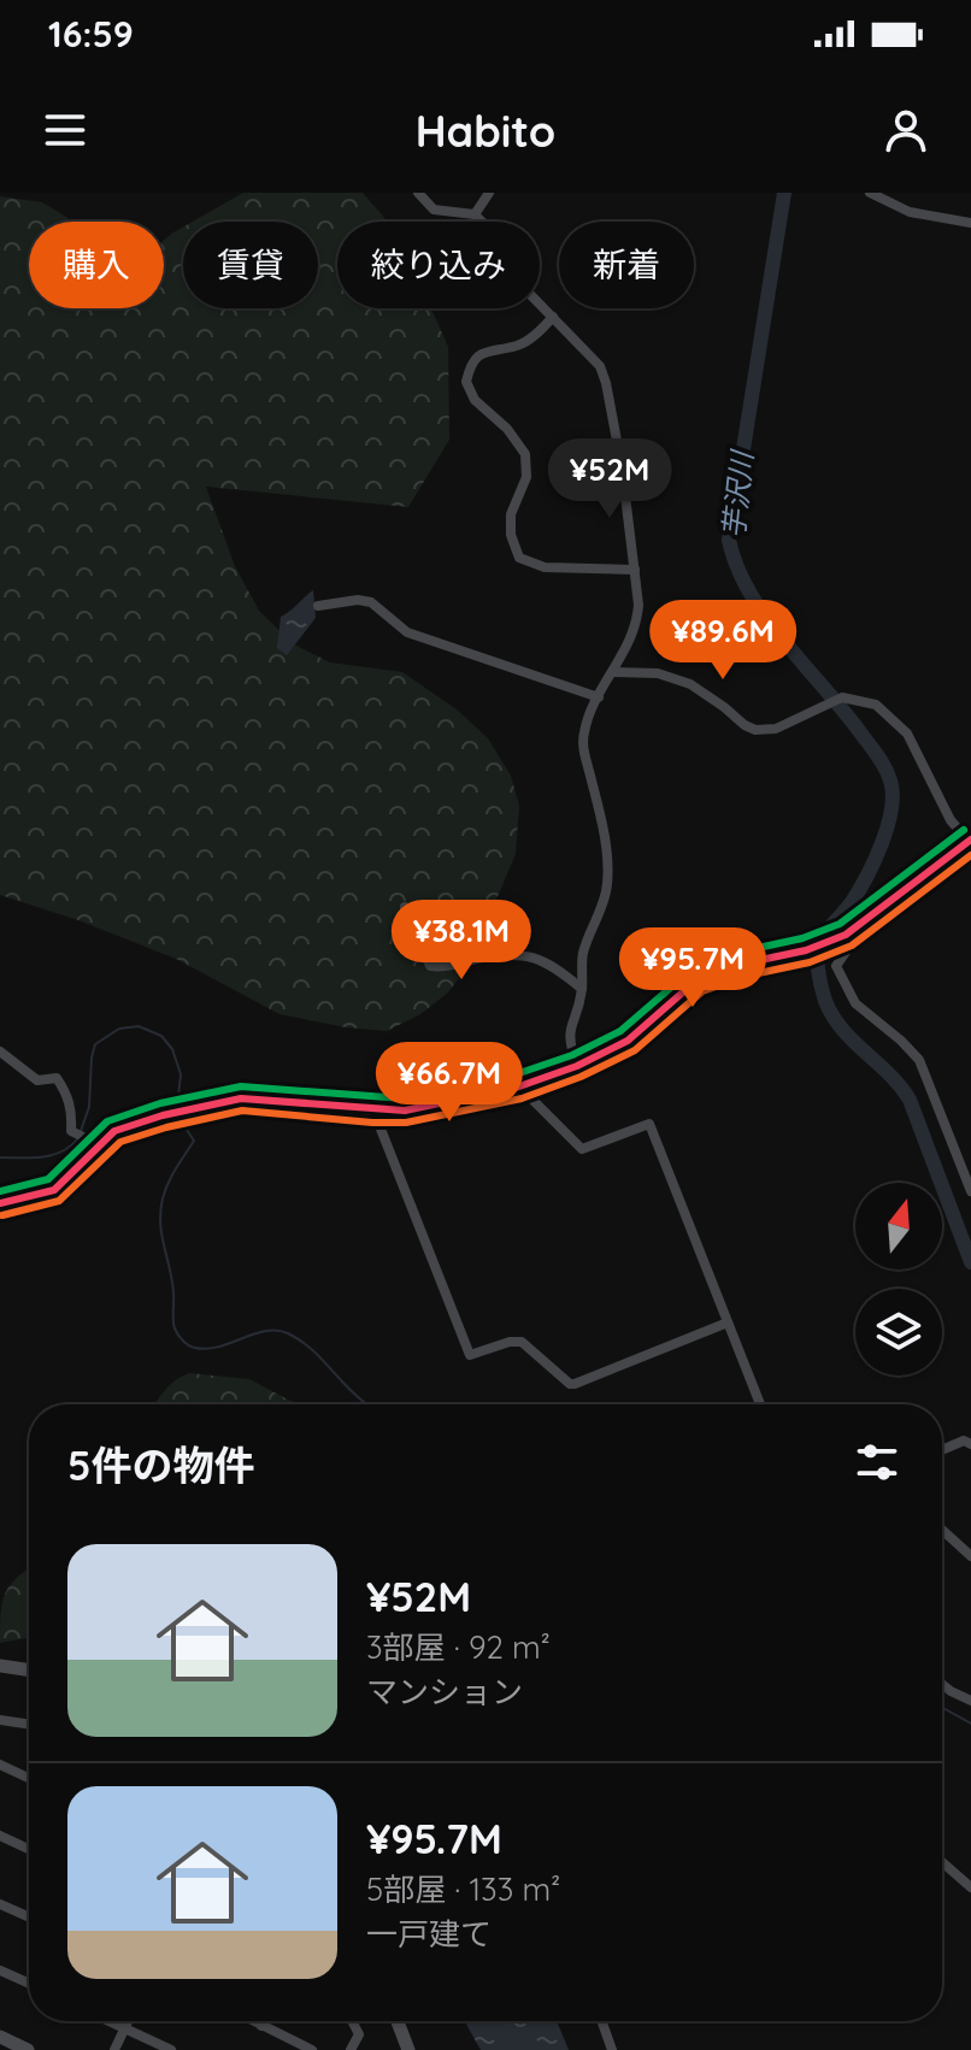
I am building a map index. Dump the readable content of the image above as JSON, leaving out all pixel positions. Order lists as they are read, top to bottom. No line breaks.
{"water":["芋沢川"],"north":"top","page":{"status":"16:59","header":"Habito","chip":["購入","賃貸","絞り込み","新着"],"price":["¥52M","¥89.6M","¥38.1M","¥95.7M","¥66.7M"],"heading":"5件の物件","list":[{"name":"¥52M","note":"3部屋 · 92 m² · マンション"},{"name":"¥95.7M","note":"5部屋 · 133 m² · 一戸建て"}]}}
